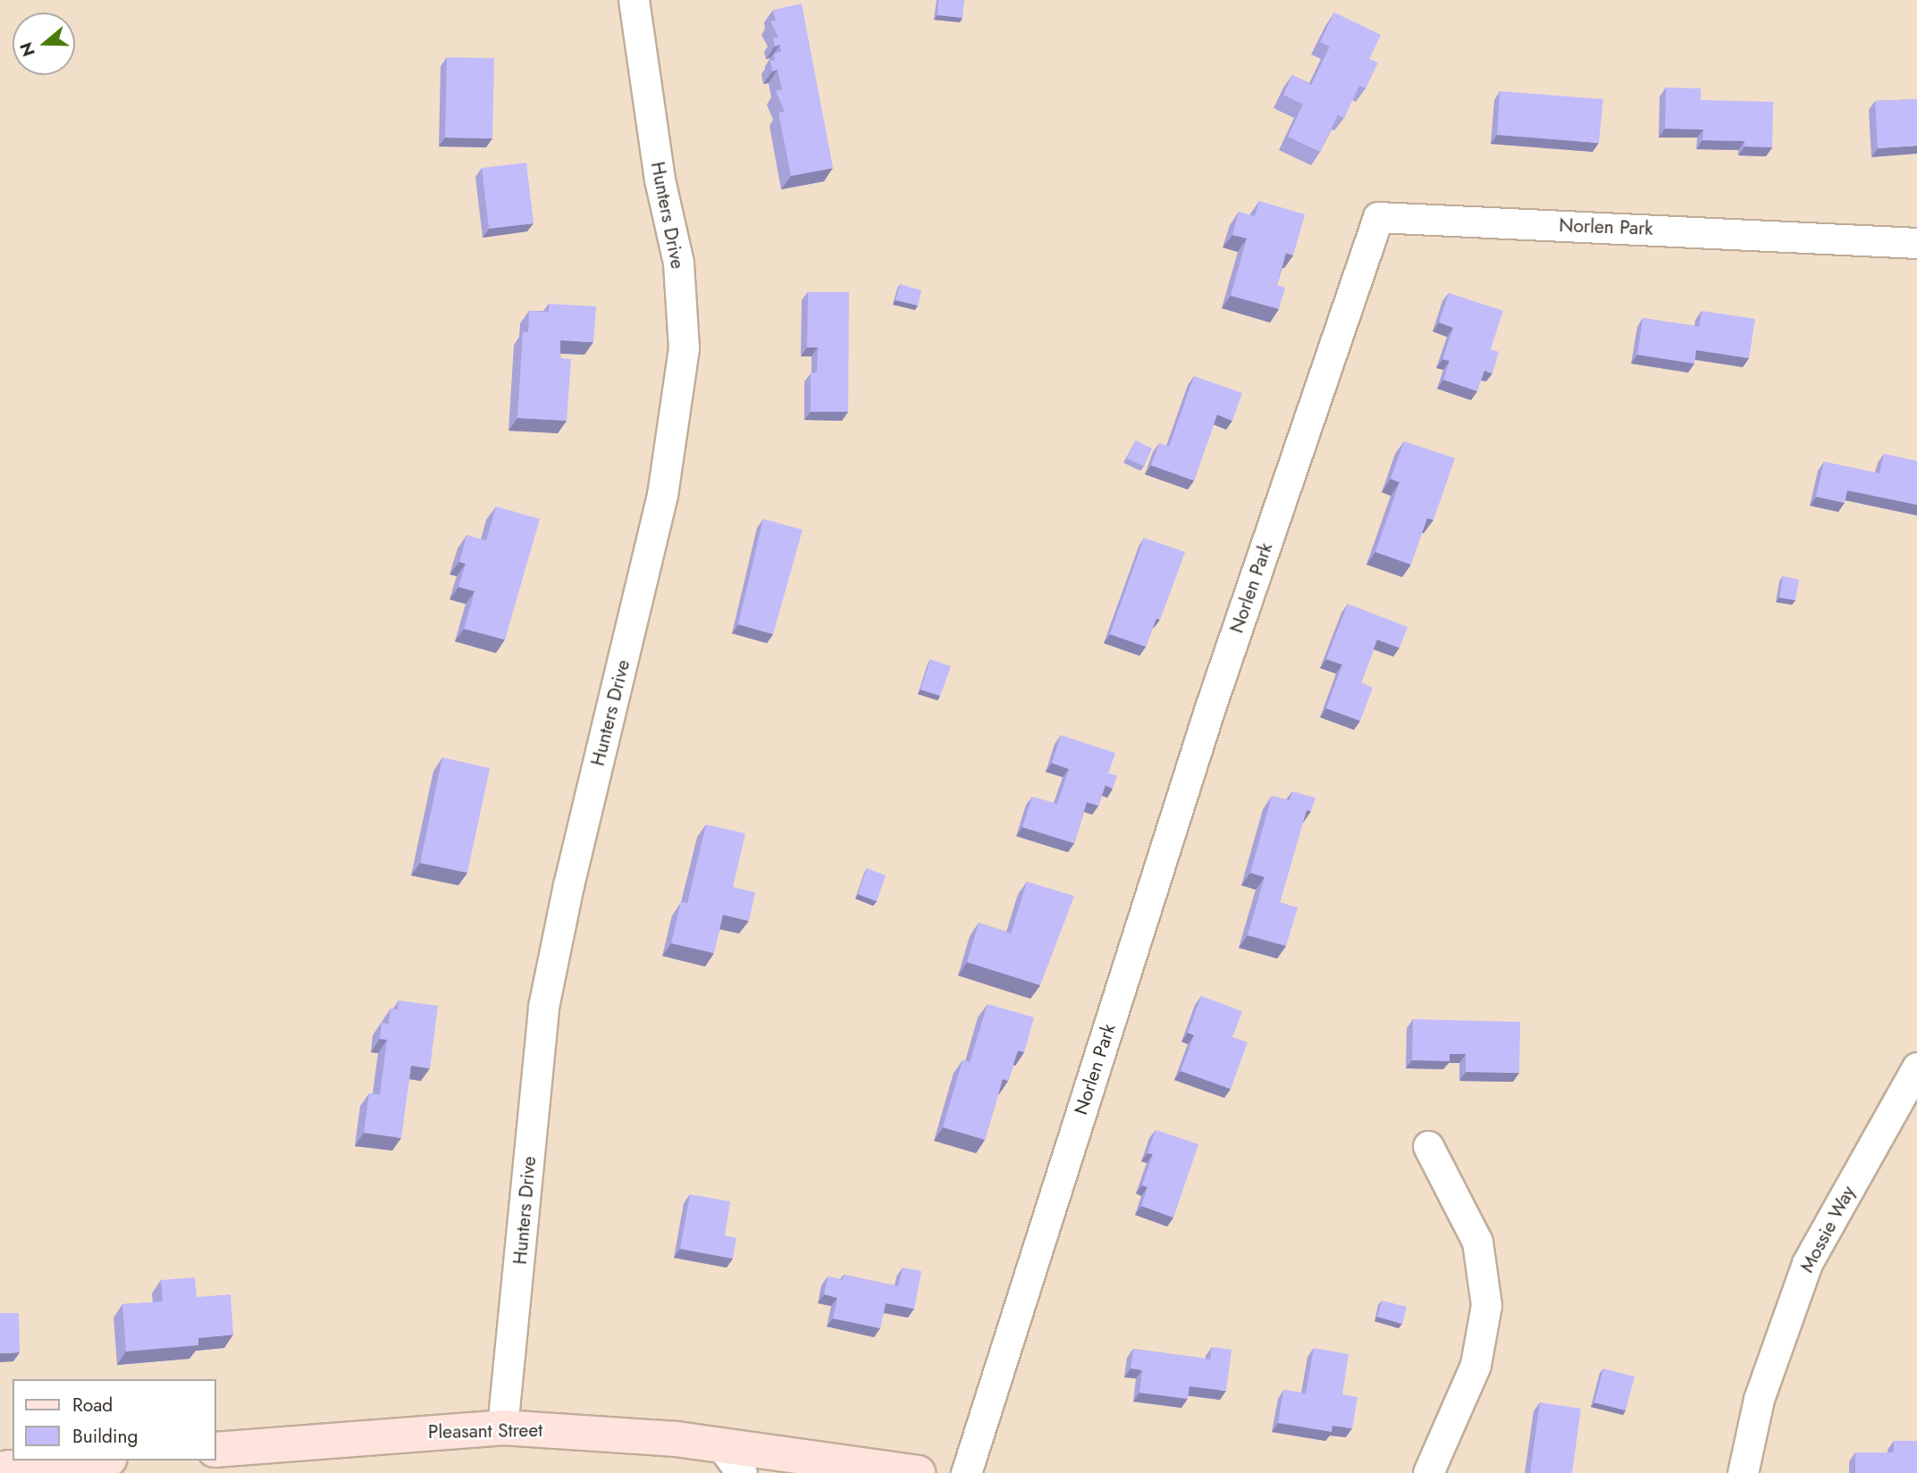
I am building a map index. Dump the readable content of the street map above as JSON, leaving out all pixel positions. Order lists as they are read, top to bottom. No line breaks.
{"streets":{"main road":["Pleasant Street"],"street":["Hunters Drive","Norlen Park","Mossie Way"]},"crossings":[["Hunters Drive","Pleasant Street"]],"legend":["Road","Building"],"north":"left"}
